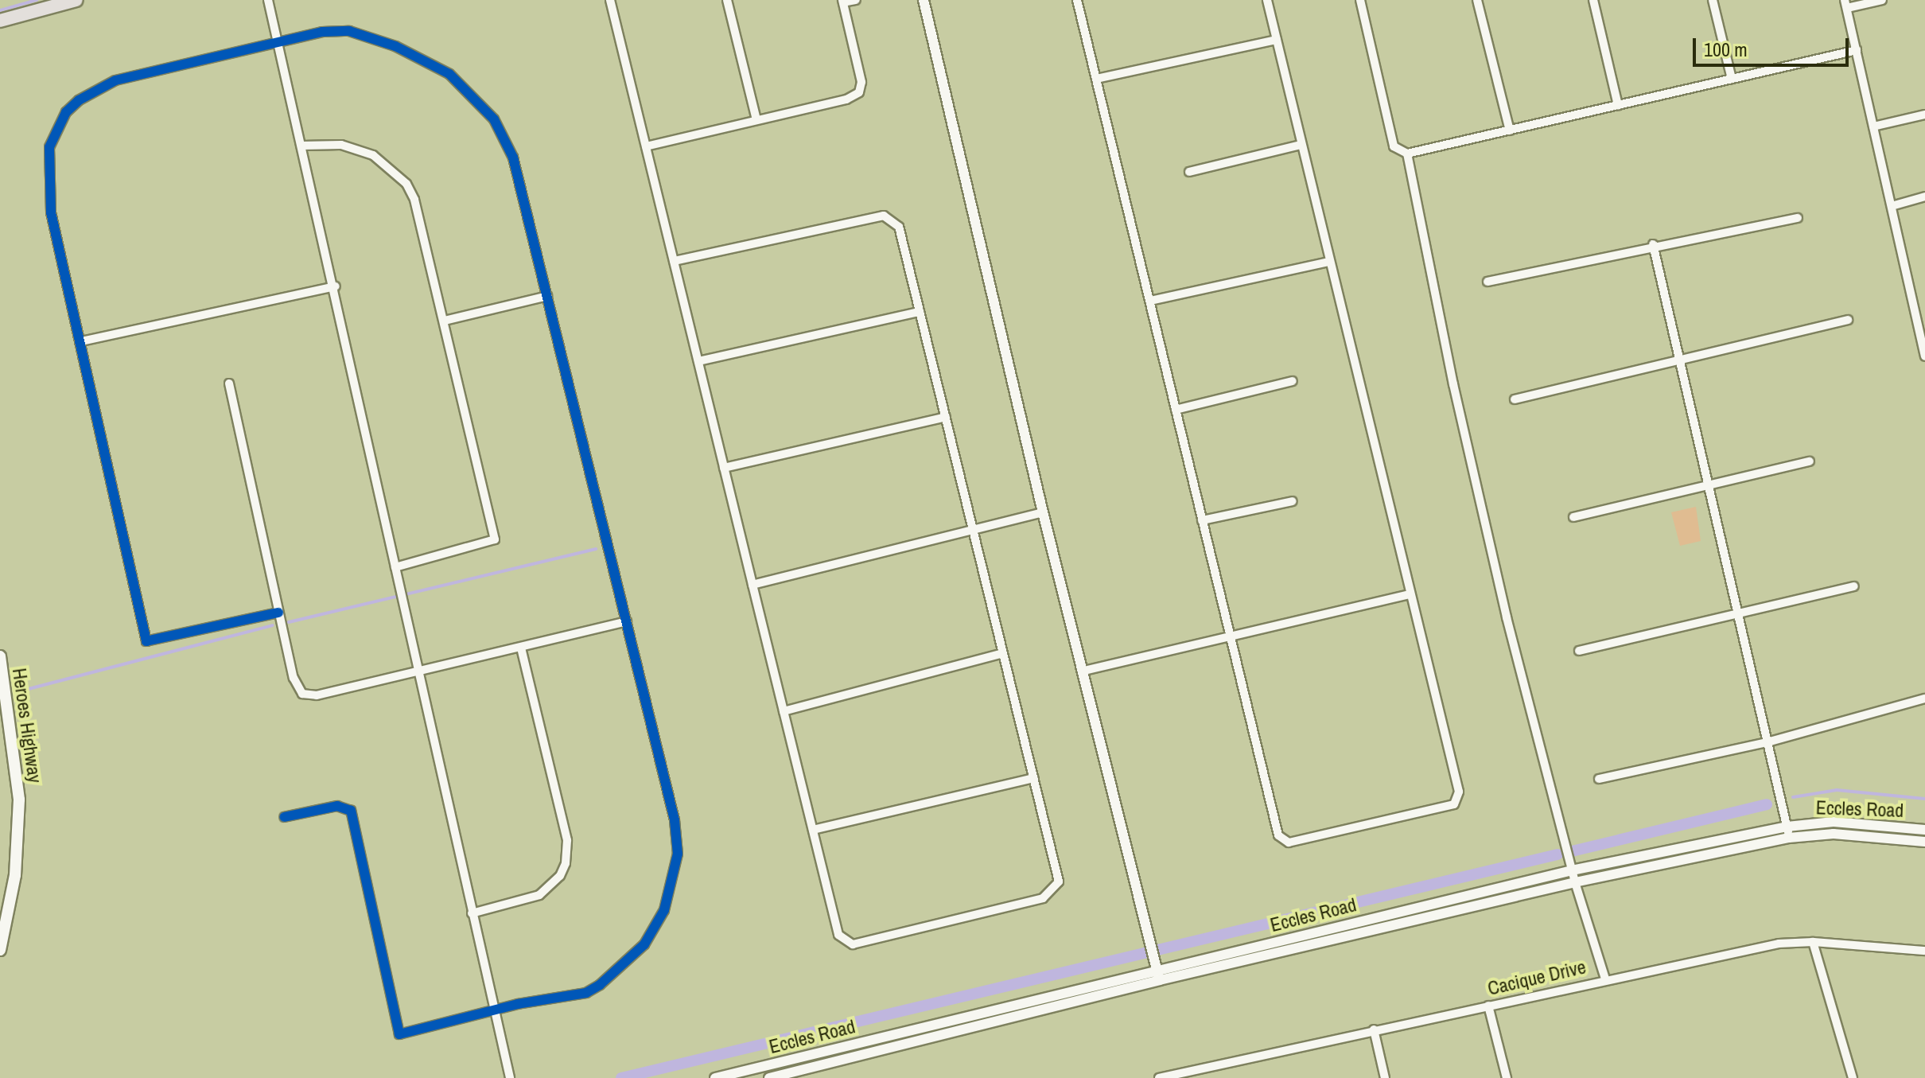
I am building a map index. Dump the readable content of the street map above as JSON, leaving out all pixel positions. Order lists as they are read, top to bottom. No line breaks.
{"streets":{"main road":["Heroes Highway"],"street":["Eccles Road","Cacique Drive"]},"scale_bar":"100 m"}
